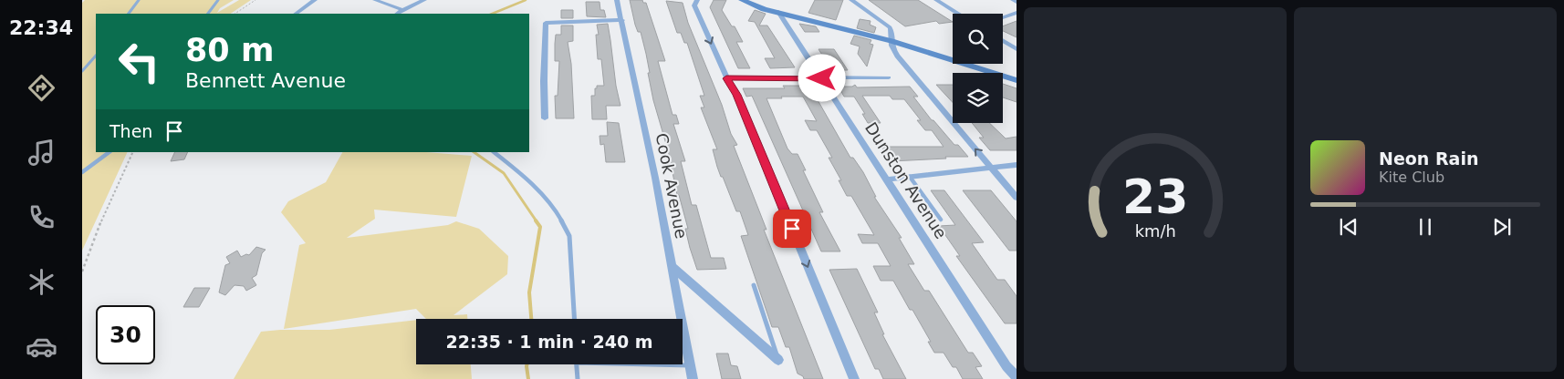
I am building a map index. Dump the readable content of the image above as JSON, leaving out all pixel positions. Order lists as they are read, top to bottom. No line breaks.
{"streets":{"street":["Dunston Avenue","Cook Avenue"]},"page":{"tabs":"22:34","turn":["80 m","Bennett Avenue"],"then":"Then","song":["Neon Rain","Kite Club"],"limit":"30","trip":"22:35 · 1 min · 240 m","gauge":["23","km/h"]}}
